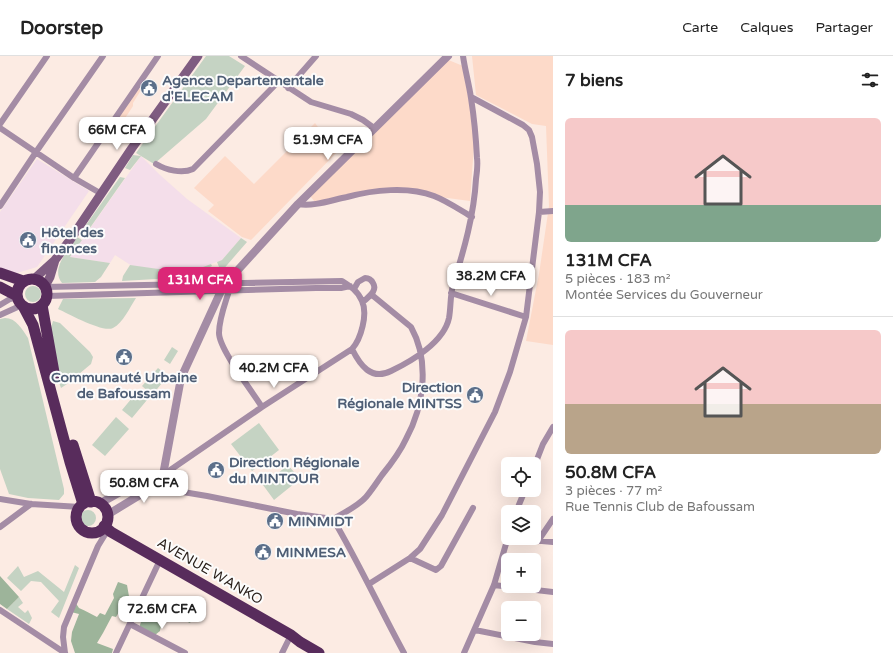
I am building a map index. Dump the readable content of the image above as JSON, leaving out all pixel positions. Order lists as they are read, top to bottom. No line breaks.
{"streets":{"highway":["AVENUE WANKO"]},"places":{"public building":["Agence Departementale d'ELECAM","Hôtel des finances","Communauté Urbaine de Bafoussam","Direction Régionale MINTSS","Direction Régionale du MINTOUR","MINMIDT","MINMESA"]},"page":{"header":"Doorstep","nav":["Carte","Calques","Partager"],"heading":"7 biens","list":[{"name":"131M CFA","note":"5 pièces · 183 m² · Montée Services du Gouverneur"},{"name":"50.8M CFA","note":"3 pièces · 77 m² · Rue Tennis Club de Bafoussam"}],"price":["66M CFA","51.9M CFA","38.2M CFA","131M CFA","40.2M CFA","50.8M CFA","72.6M CFA"],"map_buttons":["+","−"]}}
